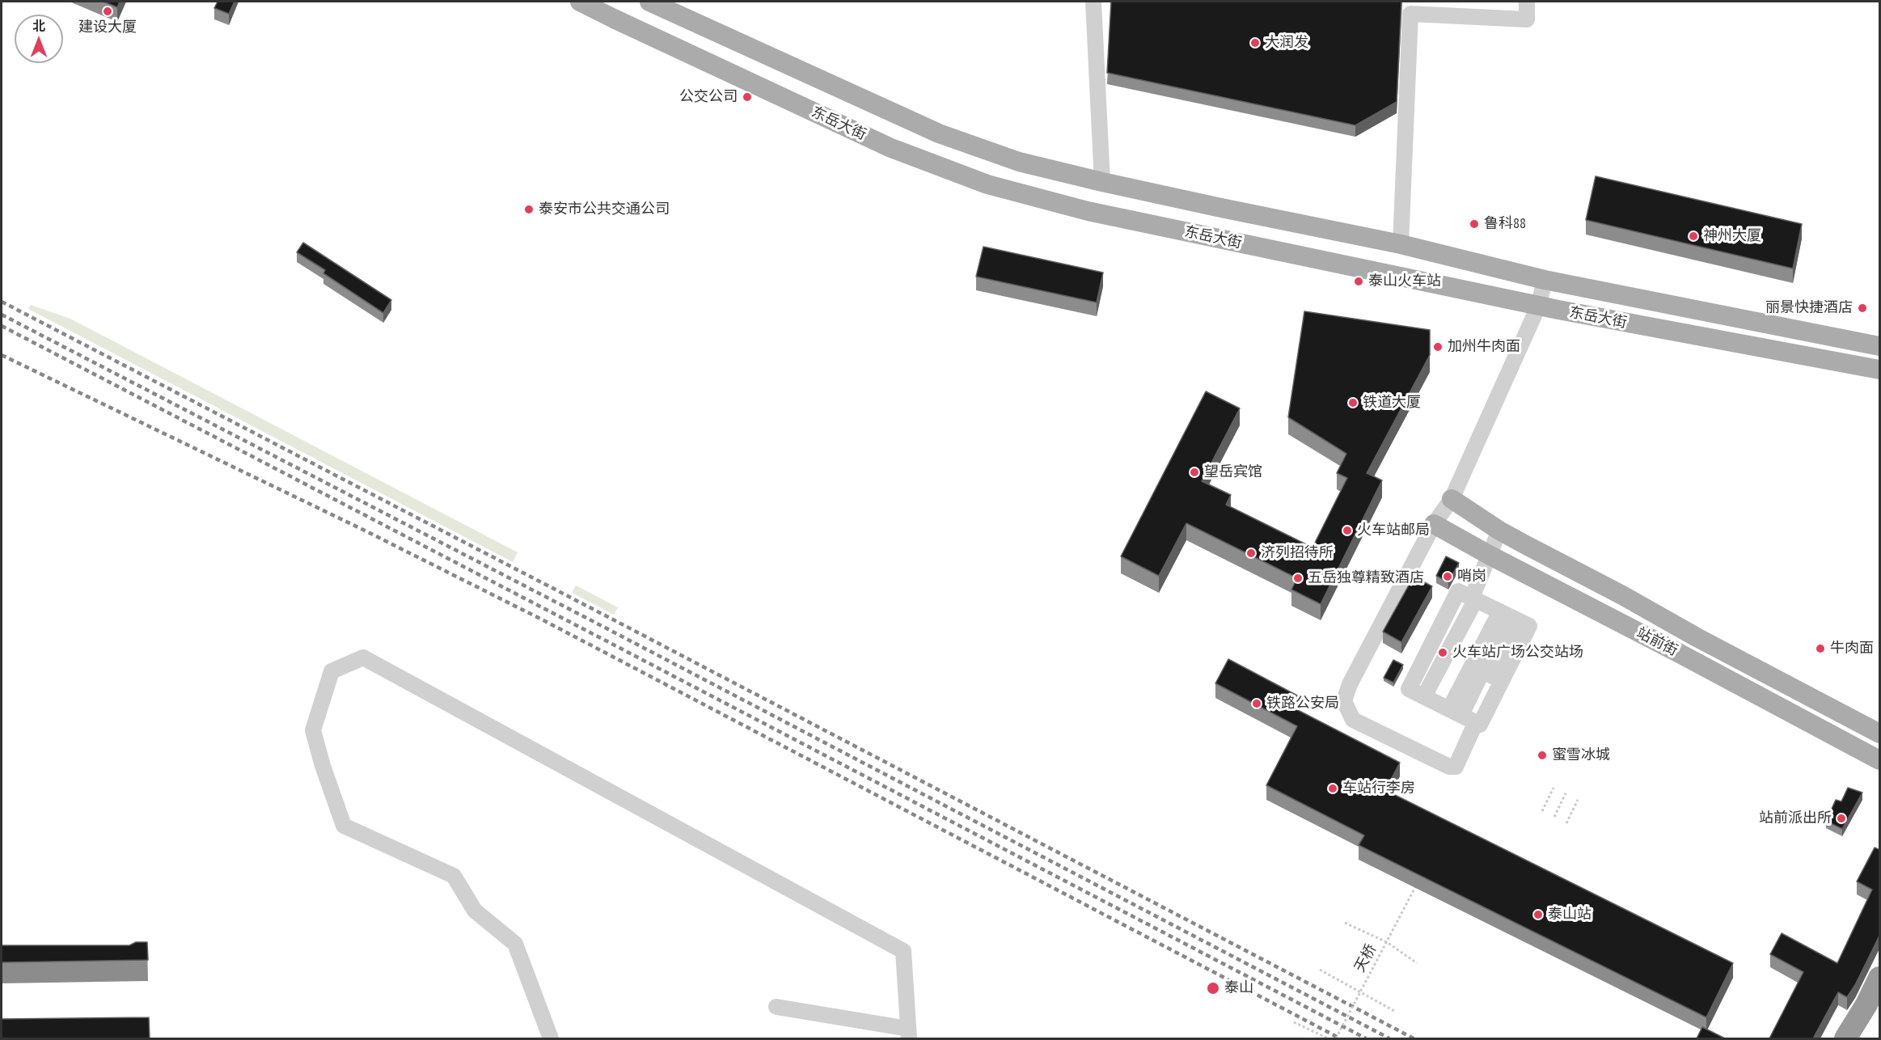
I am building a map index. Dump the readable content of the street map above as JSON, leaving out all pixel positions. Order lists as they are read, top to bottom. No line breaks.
{"streets":{"main road":["东岳大街","站前街"],"path":["天桥"]},"places":["建设大厦","大润发","公交公司","泰安市公共交通公司","鲁科88","神州大厦","泰山火车站","丽景快捷酒店","加州牛肉面","铁道大厦","望岳宾馆","火车站邮局","济列招待所","哨岗","五岳独尊精致酒店","牛肉面","火车站广场公交站场","铁路公安局","蜜雪冰城","车站行李房","站前派出所","泰山站","泰山"],"north":"top"}
